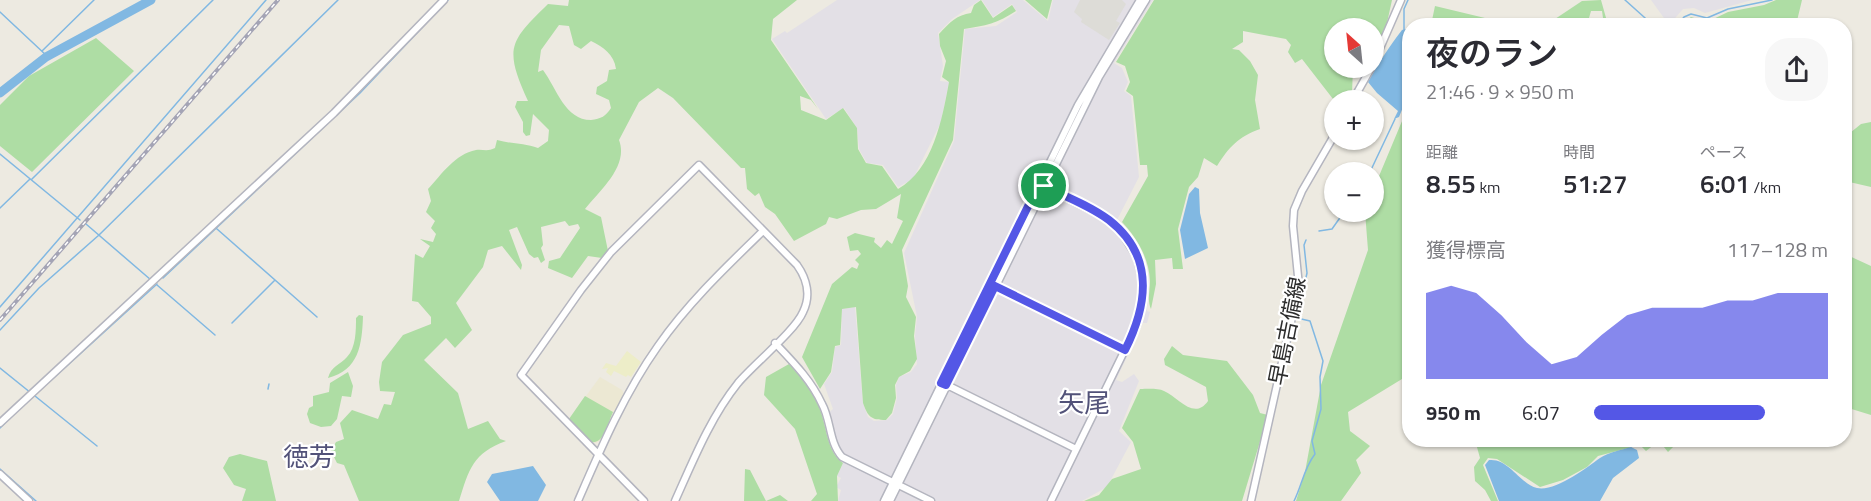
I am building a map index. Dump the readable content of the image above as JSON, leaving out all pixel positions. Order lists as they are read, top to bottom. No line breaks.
{"streets":{"street":["早島吉備線"]},"districts":["矢尾","徳芳"],"north":"top left","page":{"map_buttons":["+","−"],"heading":["夜のラン","21:46 · 9 × 950 m"],"stats":[["距離","8.55 km"],["時間","51:27"],["ペース","6:01 /km"]],"chart":["獲得標高","117–128 m"],"list":[{"name":"950 m","note":"6:07"}]}}
